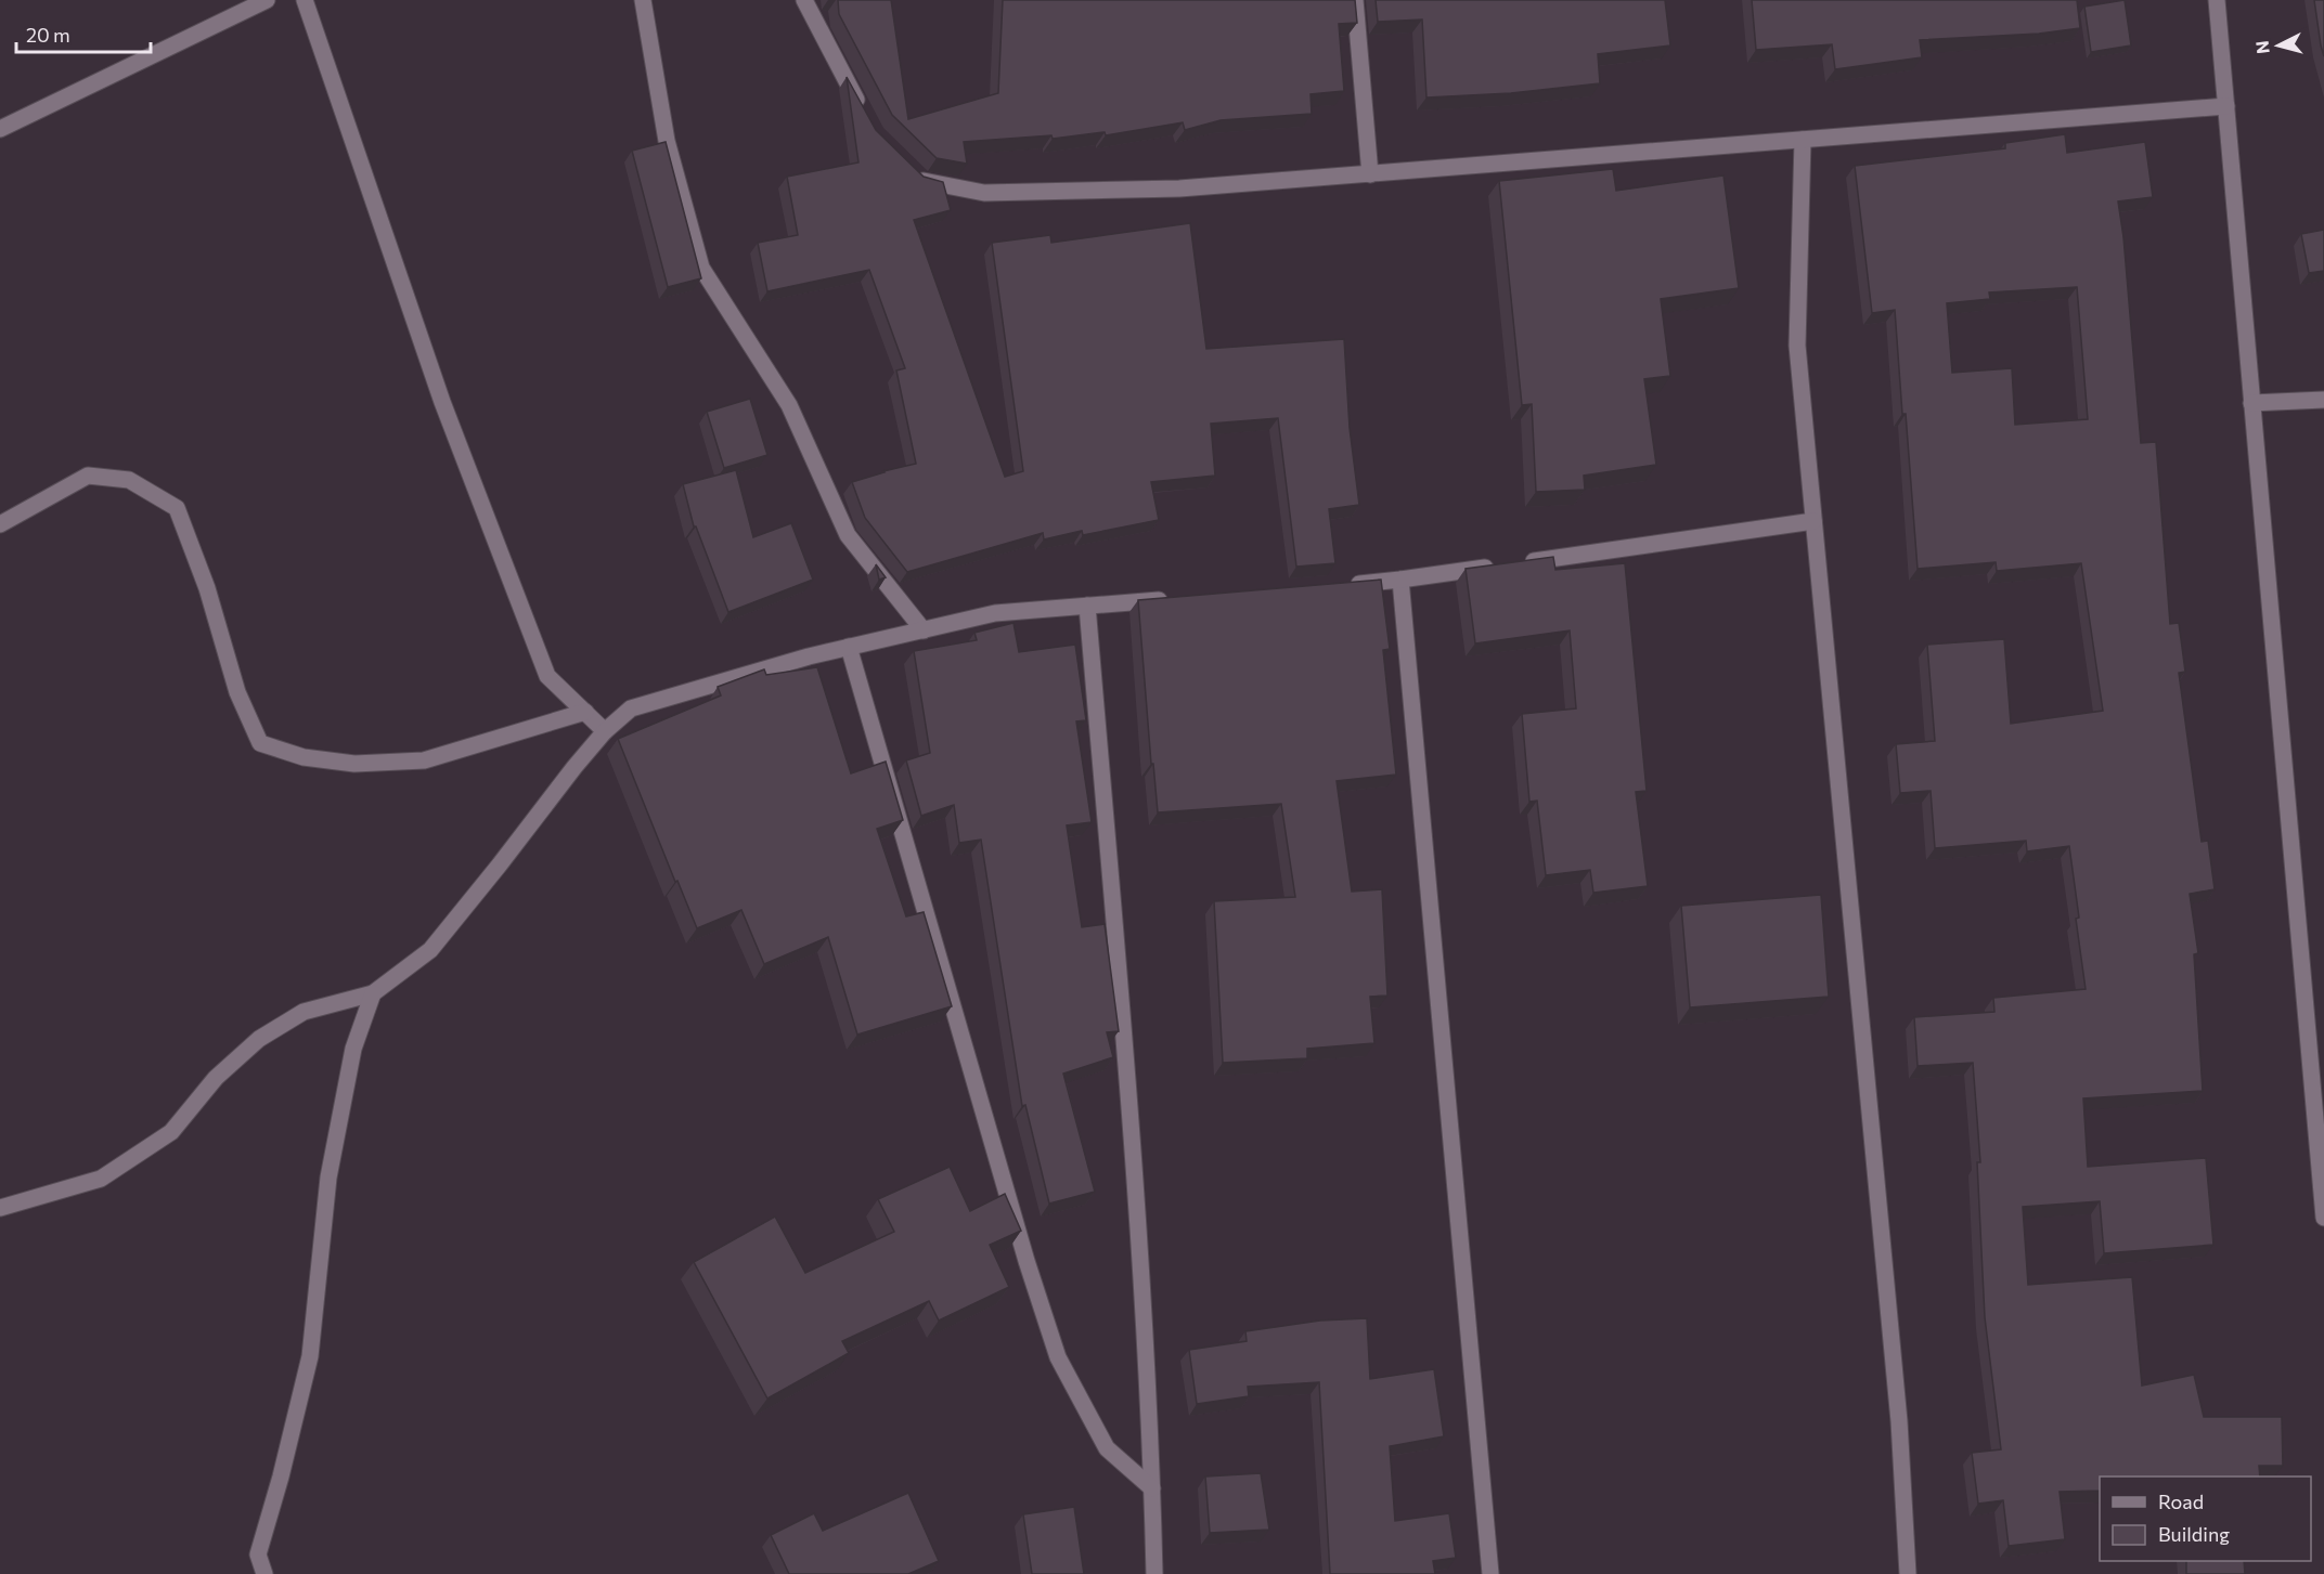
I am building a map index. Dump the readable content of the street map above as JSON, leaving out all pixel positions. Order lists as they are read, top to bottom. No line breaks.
{"legend":["Road","Building"],"scale_bar":"20 m","north":"left"}
